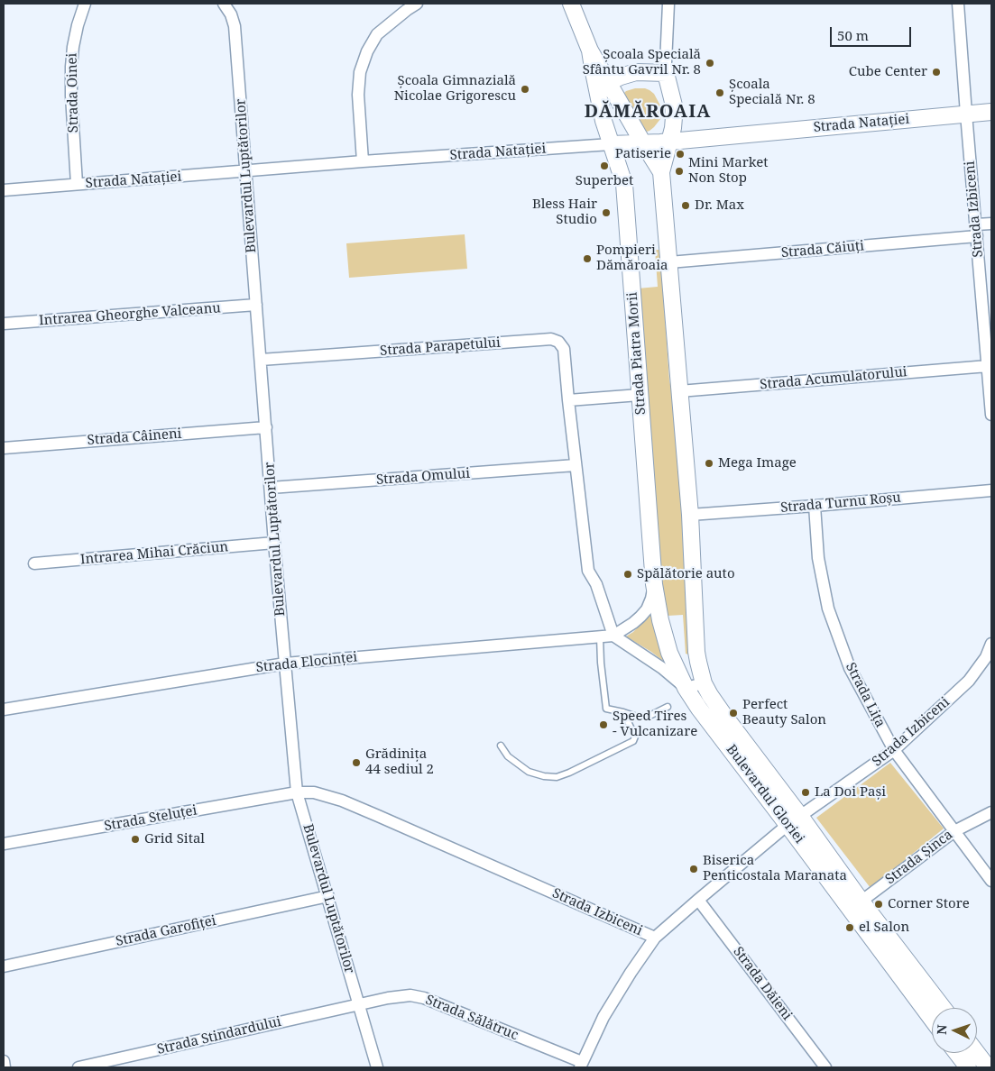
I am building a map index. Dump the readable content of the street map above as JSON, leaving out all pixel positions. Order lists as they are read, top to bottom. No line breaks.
{"streets":{"street":["Strada Oinei","Strada Natației","Bulevardul Luptătorilor","Strada Izbiceni","Strada Căiuți","Intrarea Gheorghe Valceanu","Strada Parapetului","Strada Piatra Morii","Strada Acumulatorului","Strada Câineni","Strada Omului","Strada Turnu Roșu","Intrarea Mihai Crăciun","Strada Elocinței","Strada Lița","Bulevardul Gloriei","Strada Steluței","Strada Șinca","Strada Garofiței","Strada Dăieni","Strada Sălătruc","Strada Stindardului"]},"crossings":[["Strada Oinei","Strada Natației"],["Strada Natației","Bulevardul Luptătorilor"],["Strada Natației","Strada Izbiceni"],["Strada Natației","Strada Piatra Morii"],["Bulevardul Luptătorilor","Strada Izbiceni"],["Bulevardul Luptătorilor","Intrarea Gheorghe Valceanu"],["Bulevardul Luptătorilor","Strada Parapetului"],["Bulevardul Luptătorilor","Strada Câineni"],["Bulevardul Luptătorilor","Strada Omului"],["Bulevardul Luptătorilor","Intrarea Mihai Crăciun"],["Bulevardul Luptătorilor","Strada Elocinței"],["Bulevardul Luptătorilor","Strada Steluței"],["Bulevardul Luptătorilor","Strada Garofiței"],["Bulevardul Luptătorilor","Strada Sălătruc"],["Bulevardul Luptătorilor","Strada Stindardului"],["Strada Izbiceni","Strada Căiuți"],["Strada Izbiceni","Strada Acumulatorului"],["Strada Izbiceni","Strada Lița"],["Strada Izbiceni","Bulevardul Gloriei"],["Strada Izbiceni","Strada Steluței"],["Strada Izbiceni","Strada Dăieni"],["Strada Căiuți","Strada Piatra Morii"],["Strada Parapetului","Strada Omului"],["Strada Parapetului","Strada Elocinței"],["Strada Piatra Morii","Strada Acumulatorului"],["Strada Piatra Morii","Strada Turnu Roșu"],["Strada Piatra Morii","Bulevardul Gloriei"],["Strada Turnu Roșu","Strada Lița"],["Strada Lița","Strada Șinca"],["Bulevardul Gloriei","Strada Șinca"],["Strada Sălătruc","Strada Stindardului"]],"districts":["DĂMĂROAIA"],"places":["Școala Specială Sfântu Gavril Nr. 8","Cube Center","Școala Gimnazială Nicolae Grigorescu","Școala Specială Nr. 8","Patiserie","Superbet","Mini Market Non Stop","Dr. Max","Bless Hair Studio","Pompieri Dămăroaia","Mega Image","Spălătorie auto","Perfect Beauty Salon","Speed Tires - Vulcanizare","Grădinița 44 sediul 2","La Doi Pași","Grid Sital","Biserica Penticostala Maranata","Corner Store","el Salon"],"scale_bar":"50 m","north":"left"}
